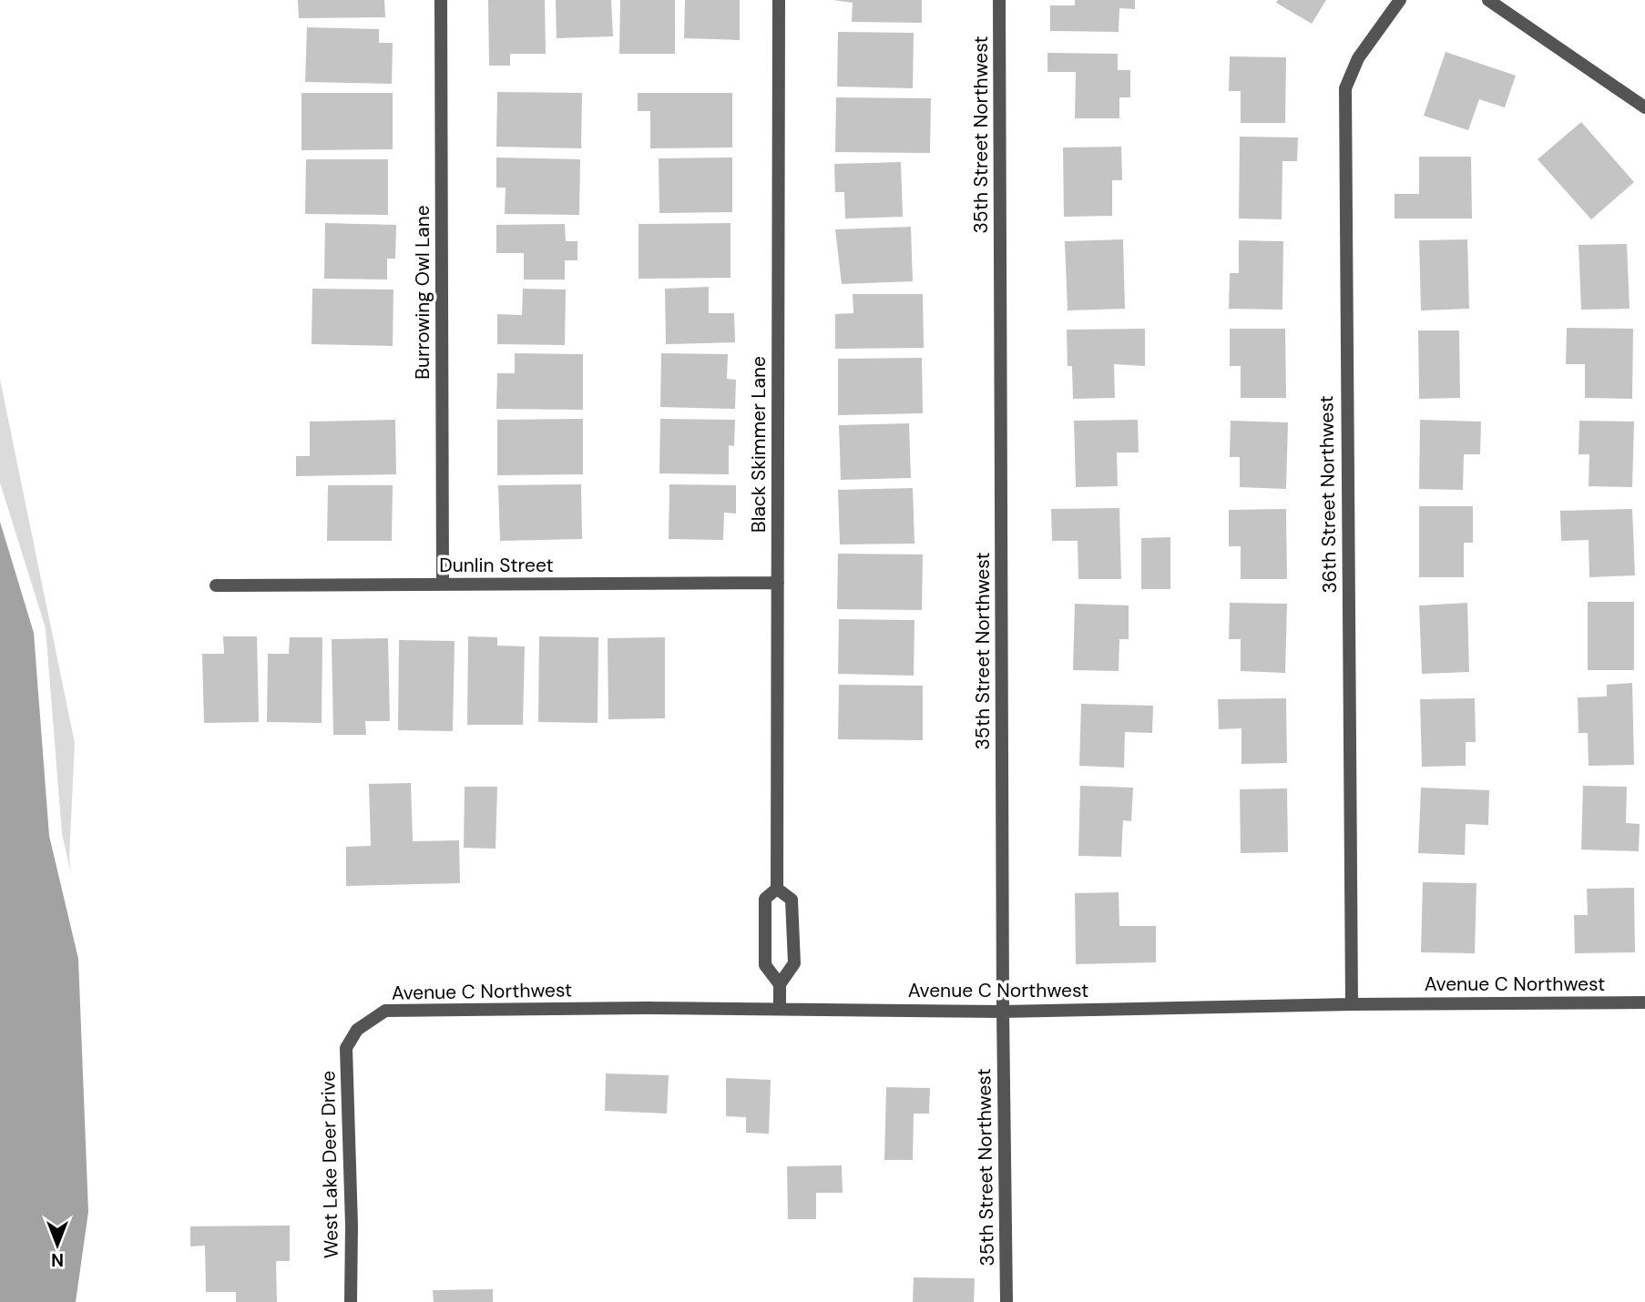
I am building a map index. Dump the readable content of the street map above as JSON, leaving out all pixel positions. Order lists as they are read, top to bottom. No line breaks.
{"streets":{"street":["35th Street Northwest","Burrowing Owl Lane","Black Skimmer Lane","36th Street Northwest","Dunlin Street","Avenue C Northwest","West Lake Deer Drive"]},"crossings":[["35th Street Northwest","Avenue C Northwest"],["Burrowing Owl Lane","Dunlin Street"],["Black Skimmer Lane","Dunlin Street"],["Black Skimmer Lane","Avenue C Northwest"],["36th Street Northwest","Avenue C Northwest"],["Avenue C Northwest","West Lake Deer Drive"]],"north":"bottom"}
